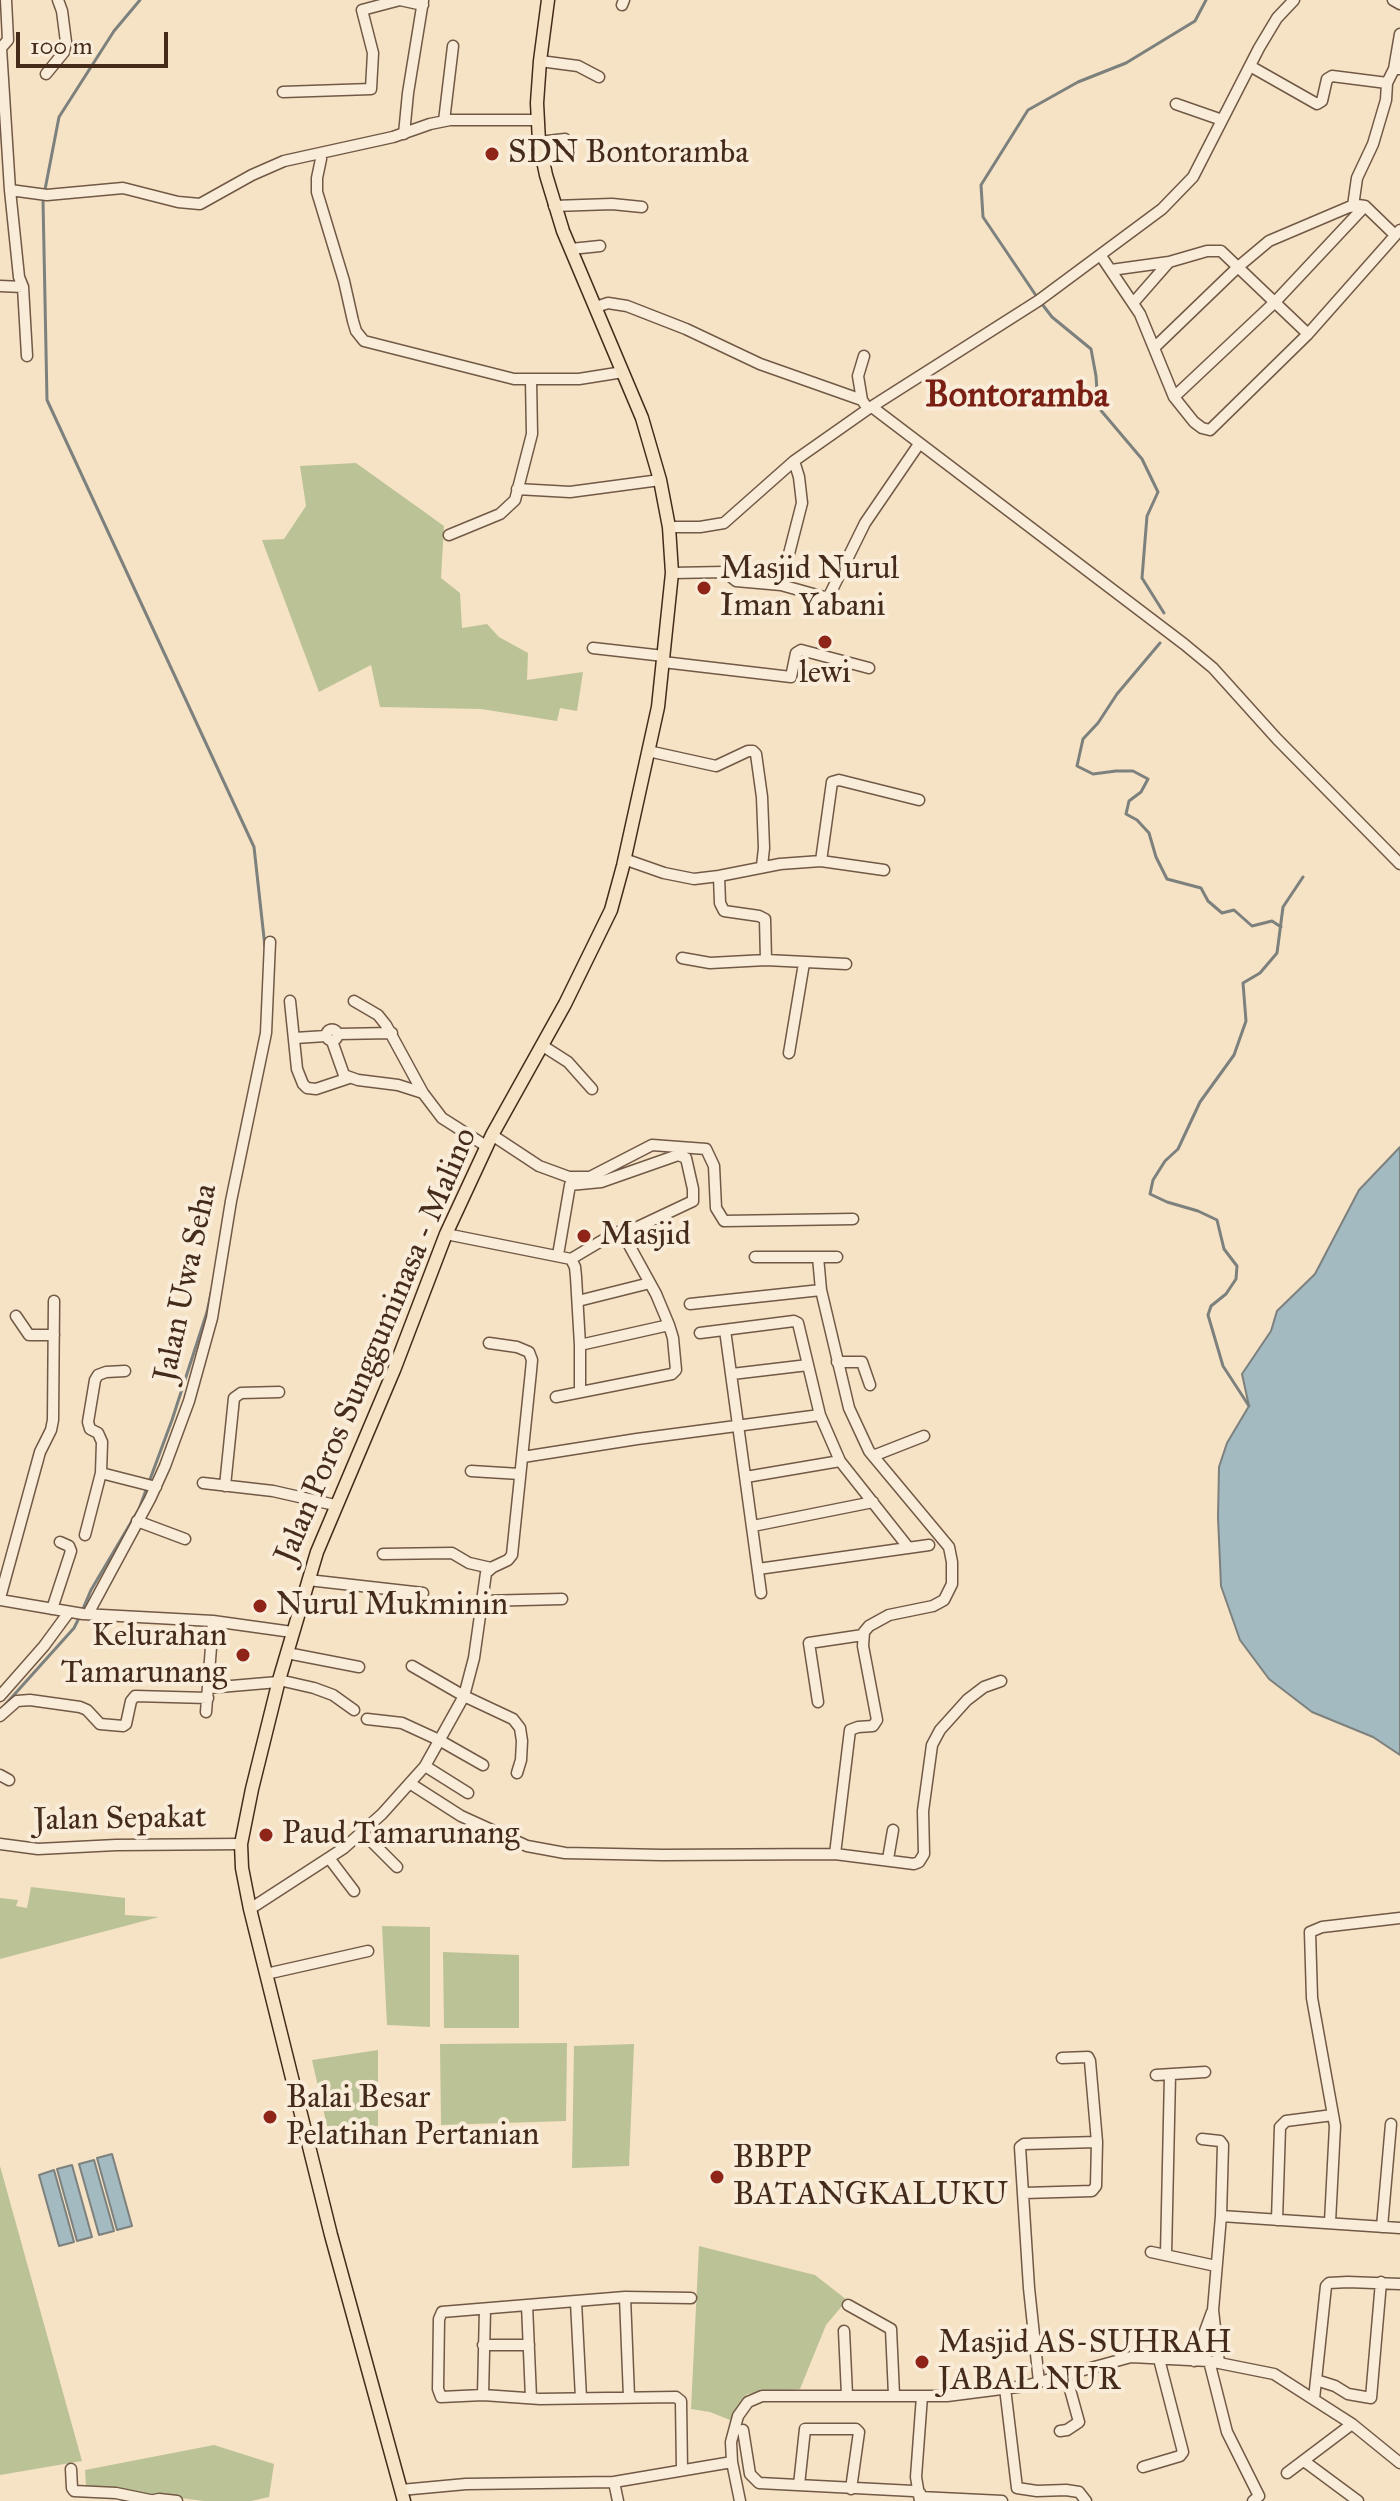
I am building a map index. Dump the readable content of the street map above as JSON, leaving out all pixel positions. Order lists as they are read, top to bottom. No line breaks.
{"streets":{"main road":["Jalan Poros Sungguminasa - Malino"],"street":["Jalan Uwa Seha","Jalan Sepakat"]},"crossings":[["Jalan Poros Sungguminasa - Malino","Jalan Sepakat"]],"districts":["Bontoramba"],"places":["SDN Bontoramba","Masjid Nurul Iman Yabani","lewi","Masjid","Nurul Mukminin","Kelurahan Tamarunang","Paud Tamarunang","Balai Besar Pelatihan Pertanian","BBPP BATANGKALUKU","Masjid AS-SUHRAH JABAL NUR"],"scale_bar":"100 m"}
